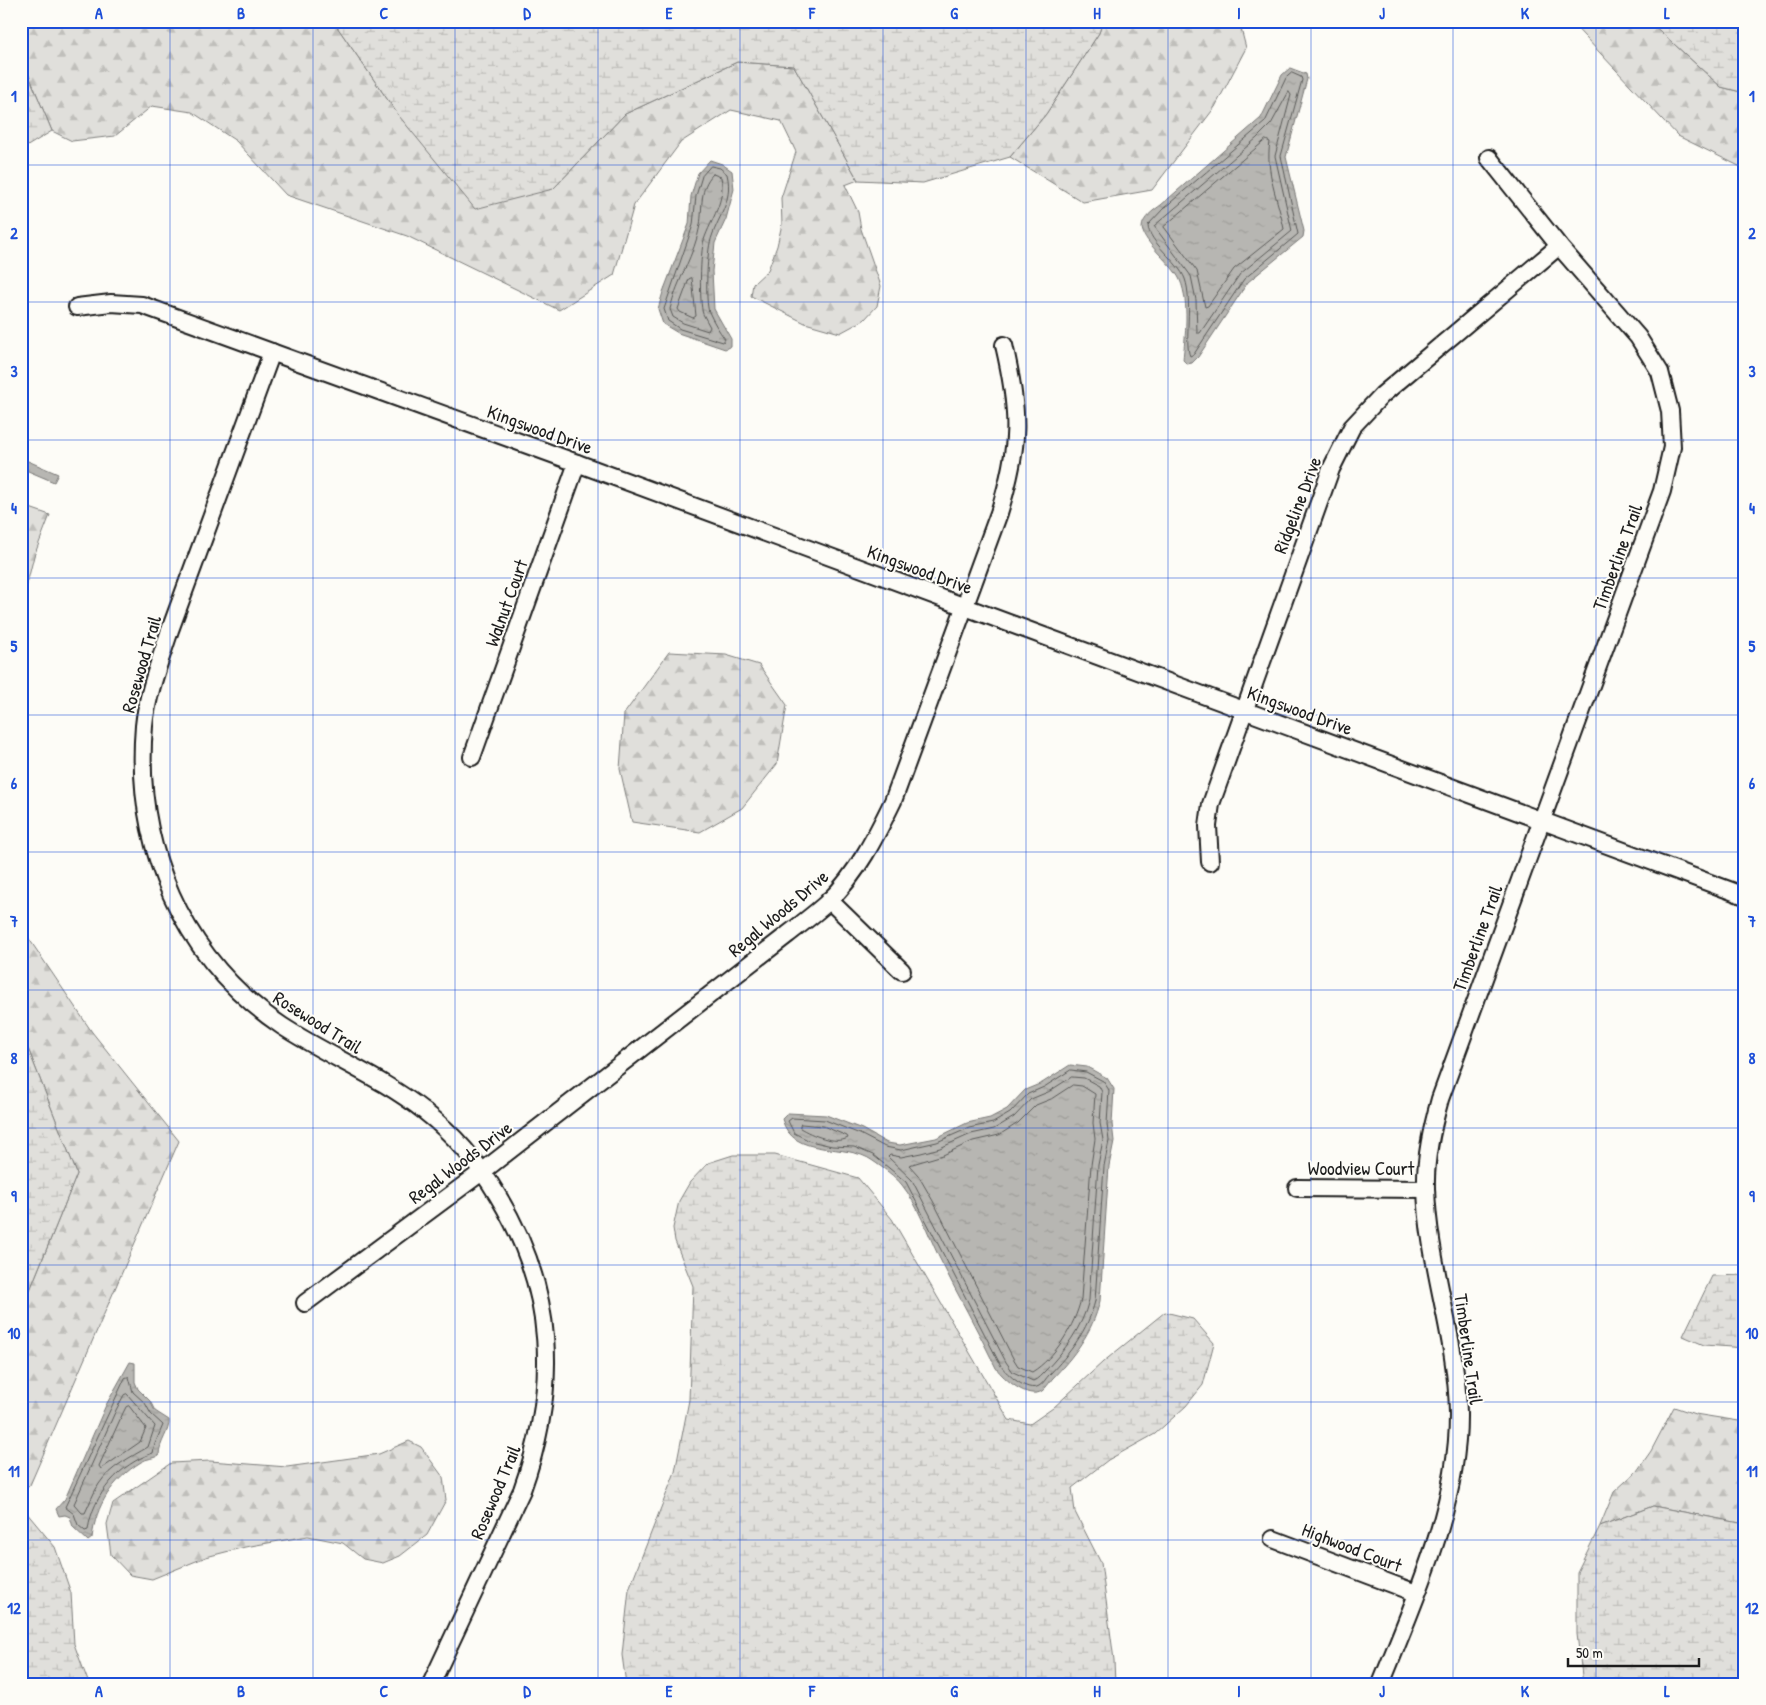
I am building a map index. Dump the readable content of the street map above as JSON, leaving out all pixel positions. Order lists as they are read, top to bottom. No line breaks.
{"streets":{"street":["Kingswood Drive","Ridgeline Drive","Timberline Trail","Walnut Court","Rosewood Trail","Regal Woods Drive","Woodview Court","Highwood Court"]},"crossings":[["Kingswood Drive","Ridgeline Drive"],["Kingswood Drive","Timberline Trail"],["Kingswood Drive","Walnut Court"],["Kingswood Drive","Rosewood Trail"],["Kingswood Drive","Regal Woods Drive"],["Ridgeline Drive","Timberline Trail"],["Timberline Trail","Woodview Court"],["Timberline Trail","Highwood Court"],["Rosewood Trail","Regal Woods Drive"]],"scale_bar":"50 m","grid":{"columns":["A","B","C","D","E","F","G","H","I","J","K","L"],"rows":["1","2","3","4","5","6","7","8","9","10","11","12"]}}
